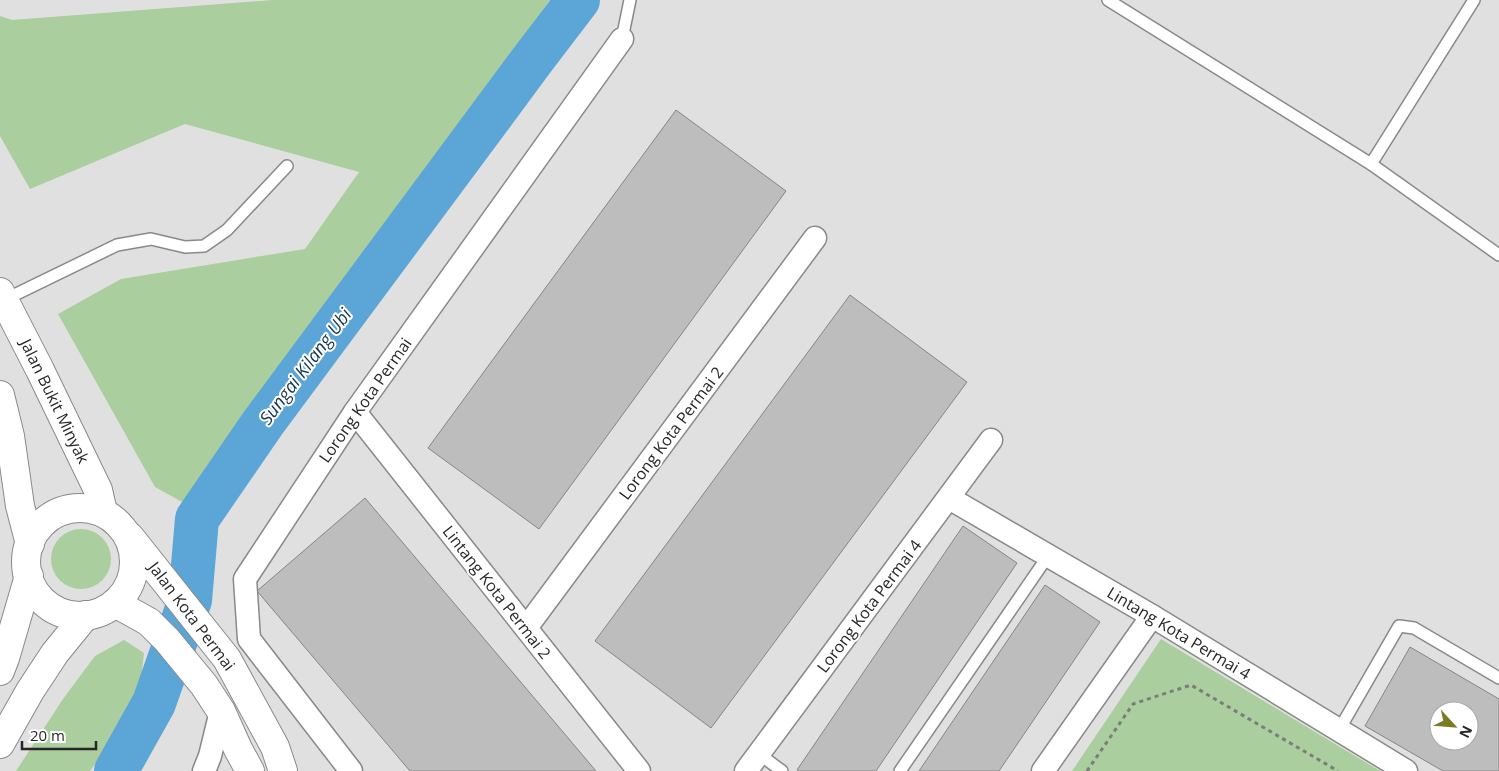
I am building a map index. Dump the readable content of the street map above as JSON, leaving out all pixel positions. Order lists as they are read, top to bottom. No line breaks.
{"streets":{"main road":["Jalan Bukit Minyak","Jalan Kota Permai"],"street":["Lorong Kota Permai","Lorong Kota Permai 2","Lintang Kota Permai 2","Lorong Kota Permai 4","Lintang Kota Permai 4"]},"crossings":[["Lorong Kota Permai","Lintang Kota Permai 2"],["Jalan Bukit Minyak","Jalan Kota Permai"],["Lorong Kota Permai 2","Lintang Kota Permai 2"],["Lorong Kota Permai 4","Lintang Kota Permai 4"]],"water":["Sungai Kilang Ubi"],"scale_bar":"20 m","north":"bottom right"}
